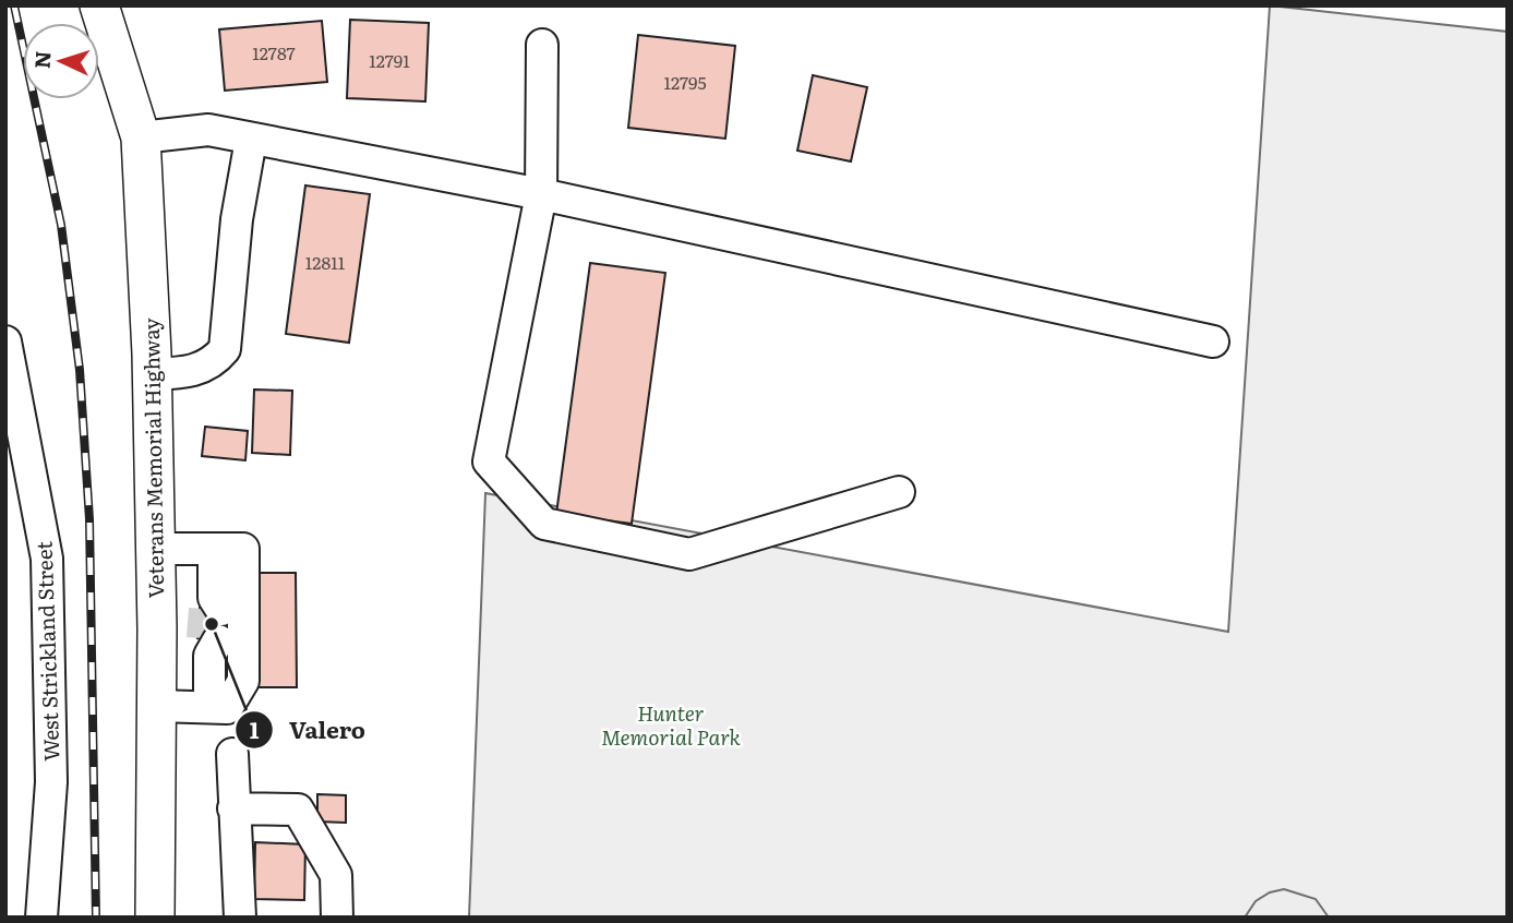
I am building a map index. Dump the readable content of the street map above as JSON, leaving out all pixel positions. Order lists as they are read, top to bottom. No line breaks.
{"streets":{"main road":["Veterans Memorial Highway"],"street":["West Strickland Street"]},"parks":["Hunter Memorial Park"],"places":["Valero"],"house_numbers":["12787","12791","12795","12811"],"north":"left"}
